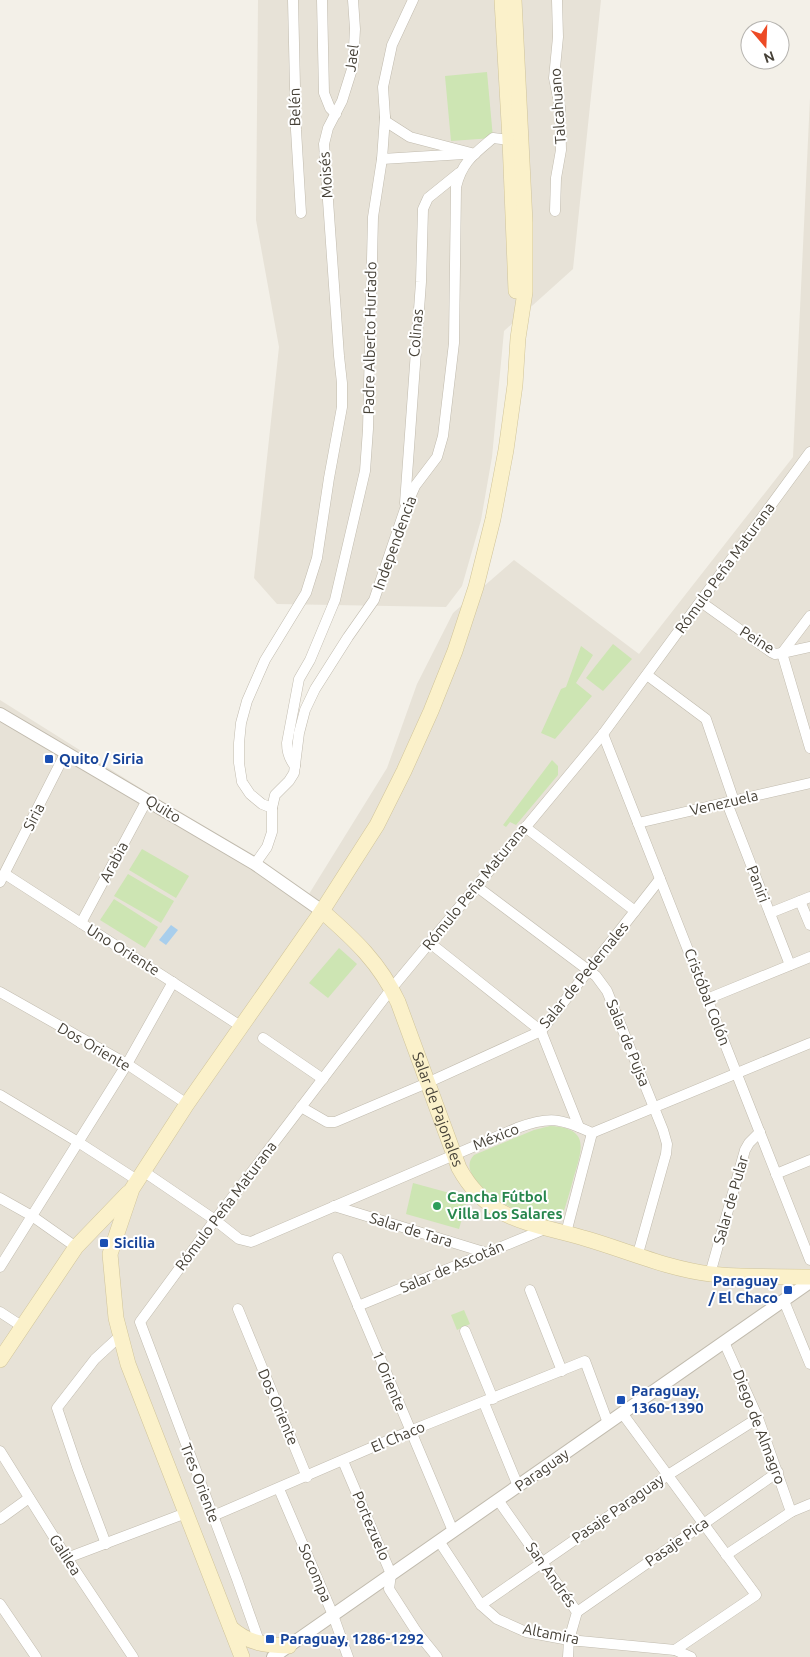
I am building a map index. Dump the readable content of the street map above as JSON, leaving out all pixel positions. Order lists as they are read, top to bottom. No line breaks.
{"streets":{"main road":["Salar de Pajonales"],"street":["Jael","Talcahuano","Belén","Moisés","Colinas","Padre Alberto Hurtado","Independencia","Rómulo Peña Maturana","Peine","Venezuela","Quito","Siria","Arabia","Paniri","Uno Oriente","Salar de Pedernales","Cristóbal Colón","Salar de Pujsa","Dos Oriente","México","Salar de Pular","Salar de Tara","Salar de Ascotán","1 Oriente","Diego de Almagro","El Chaco","Paraguay","Tres Oriente","Pasaje Paraguay","Portezuelo","Pasaje Pica","Galilea","Socompa","San Andrés","Altamira"]},"crossings":[["Jael","Moisés"],["Moisés","Independencia"],["Colinas","Independencia"],["Padre Alberto Hurtado","Independencia"],["Independencia","Quito"],["Rómulo Peña Maturana","Peine"],["Rómulo Peña Maturana","Paniri"],["Rómulo Peña Maturana","Salar de Pedernales"],["Rómulo Peña Maturana","Cristóbal Colón"],["Rómulo Peña Maturana","Salar de Pujsa"],["Rómulo Peña Maturana","Salar de Pajonales"],["Rómulo Peña Maturana","México"],["Rómulo Peña Maturana","Tres Oriente"],["Venezuela","Paniri"],["Venezuela","Cristóbal Colón"],["Quito","Siria"],["Quito","Arabia"],["Quito","Salar de Pajonales"],["Siria","Uno Oriente"],["Arabia","Uno Oriente"],["Salar de Pedernales","Cristóbal Colón"],["Salar de Pedernales","Salar de Pujsa"],["Salar de Pedernales","Salar de Pajonales"],["Cristóbal Colón","Salar de Pular"],["Salar de Pujsa","Salar de Pajonales"],["Dos Oriente","El Chaco"],["Salar de Pajonales","México"],["Salar de Pajonales","Salar de Pular"],["Salar de Pajonales","Salar de Ascotán"],["México","Salar de Tara"],["Salar de Tara","Salar de Ascotán"],["Salar de Ascotán","1 Oriente"],["1 Oriente","El Chaco"],["1 Oriente","Paraguay"],["Diego de Almagro","Paraguay"],["Diego de Almagro","Pasaje Paraguay"],["Diego de Almagro","Pasaje Pica"],["El Chaco","Paraguay"],["El Chaco","Tres Oriente"],["El Chaco","Portezuelo"],["El Chaco","Socompa"],["Paraguay","Portezuelo"],["Paraguay","Socompa"],["Paraguay","San Andrés"],["Paraguay","Altamira"],["Pasaje Paraguay","San Andrés"],["Pasaje Paraguay","Altamira"],["Pasaje Pica","San Andrés"],["San Andrés","Altamira"]],"places":{"transit":["Quito / Siria","Sicilia","Paraguay / El Chaco","Paraguay, 1360-1390","Paraguay, 1286-1292"],"other":["Cancha Fútbol Villa Los Salares"]},"north":"bottom"}
